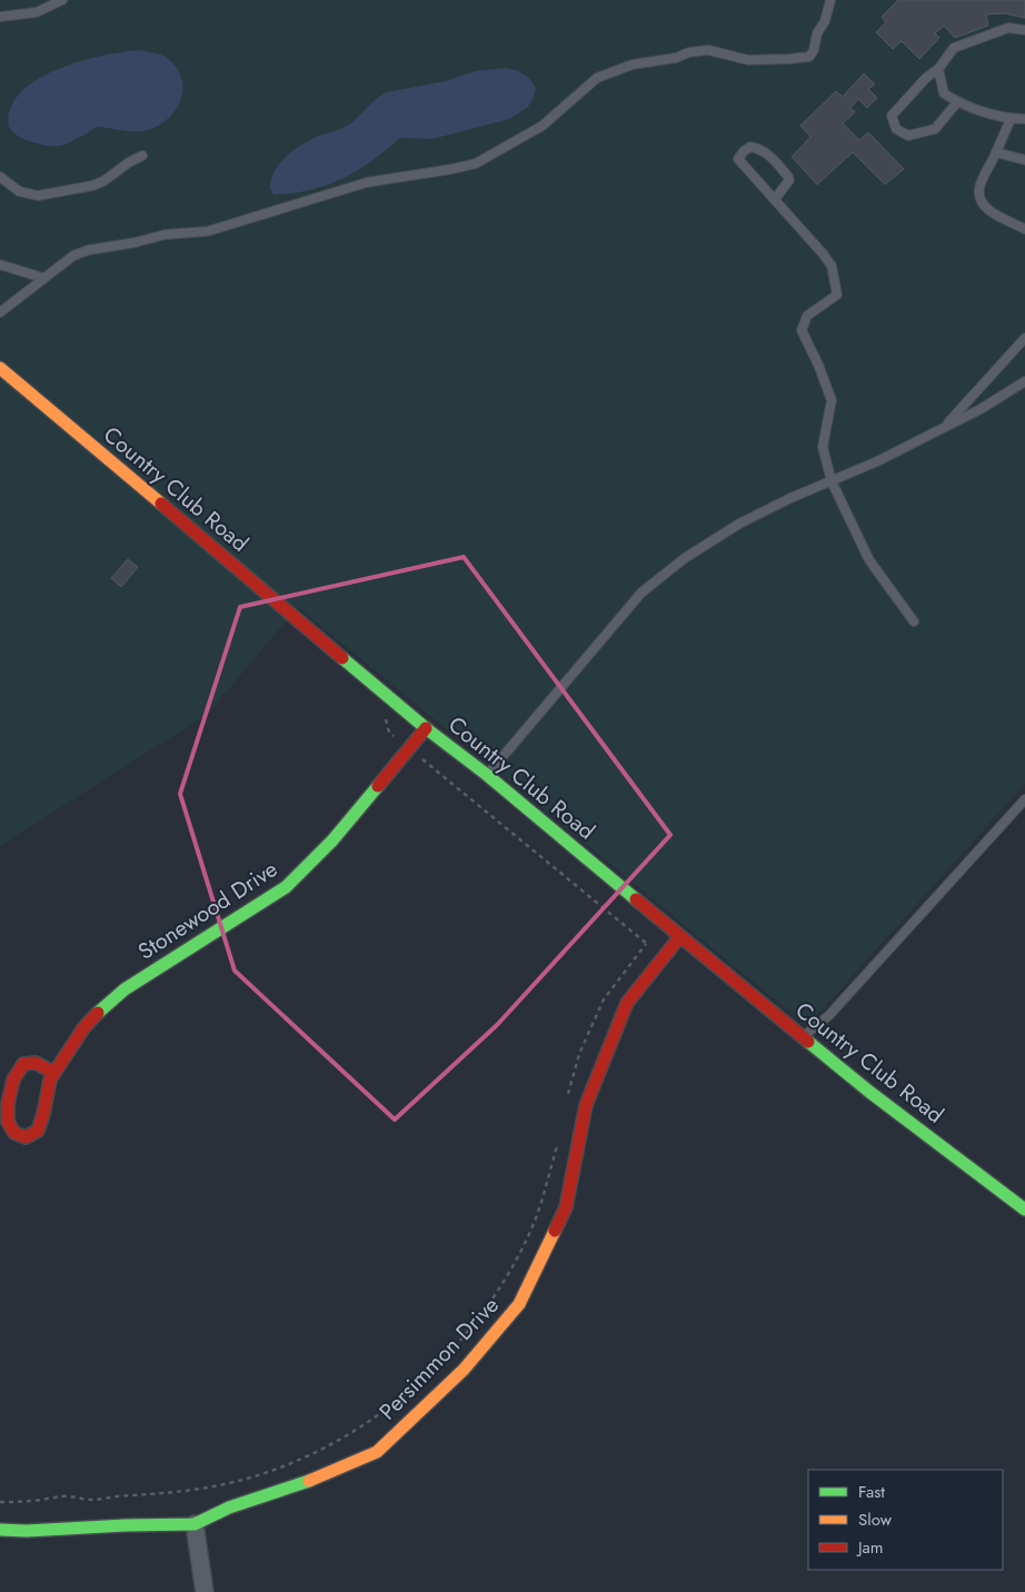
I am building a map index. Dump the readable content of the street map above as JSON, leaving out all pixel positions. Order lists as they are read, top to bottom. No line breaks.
{"streets":{"street":["Country Club Road","Stonewood Drive","Persimmon Drive"]},"crossings":[["Country Club Road","Stonewood Drive"],["Country Club Road","Persimmon Drive"]],"legend":["Fast","Slow","Jam"]}
